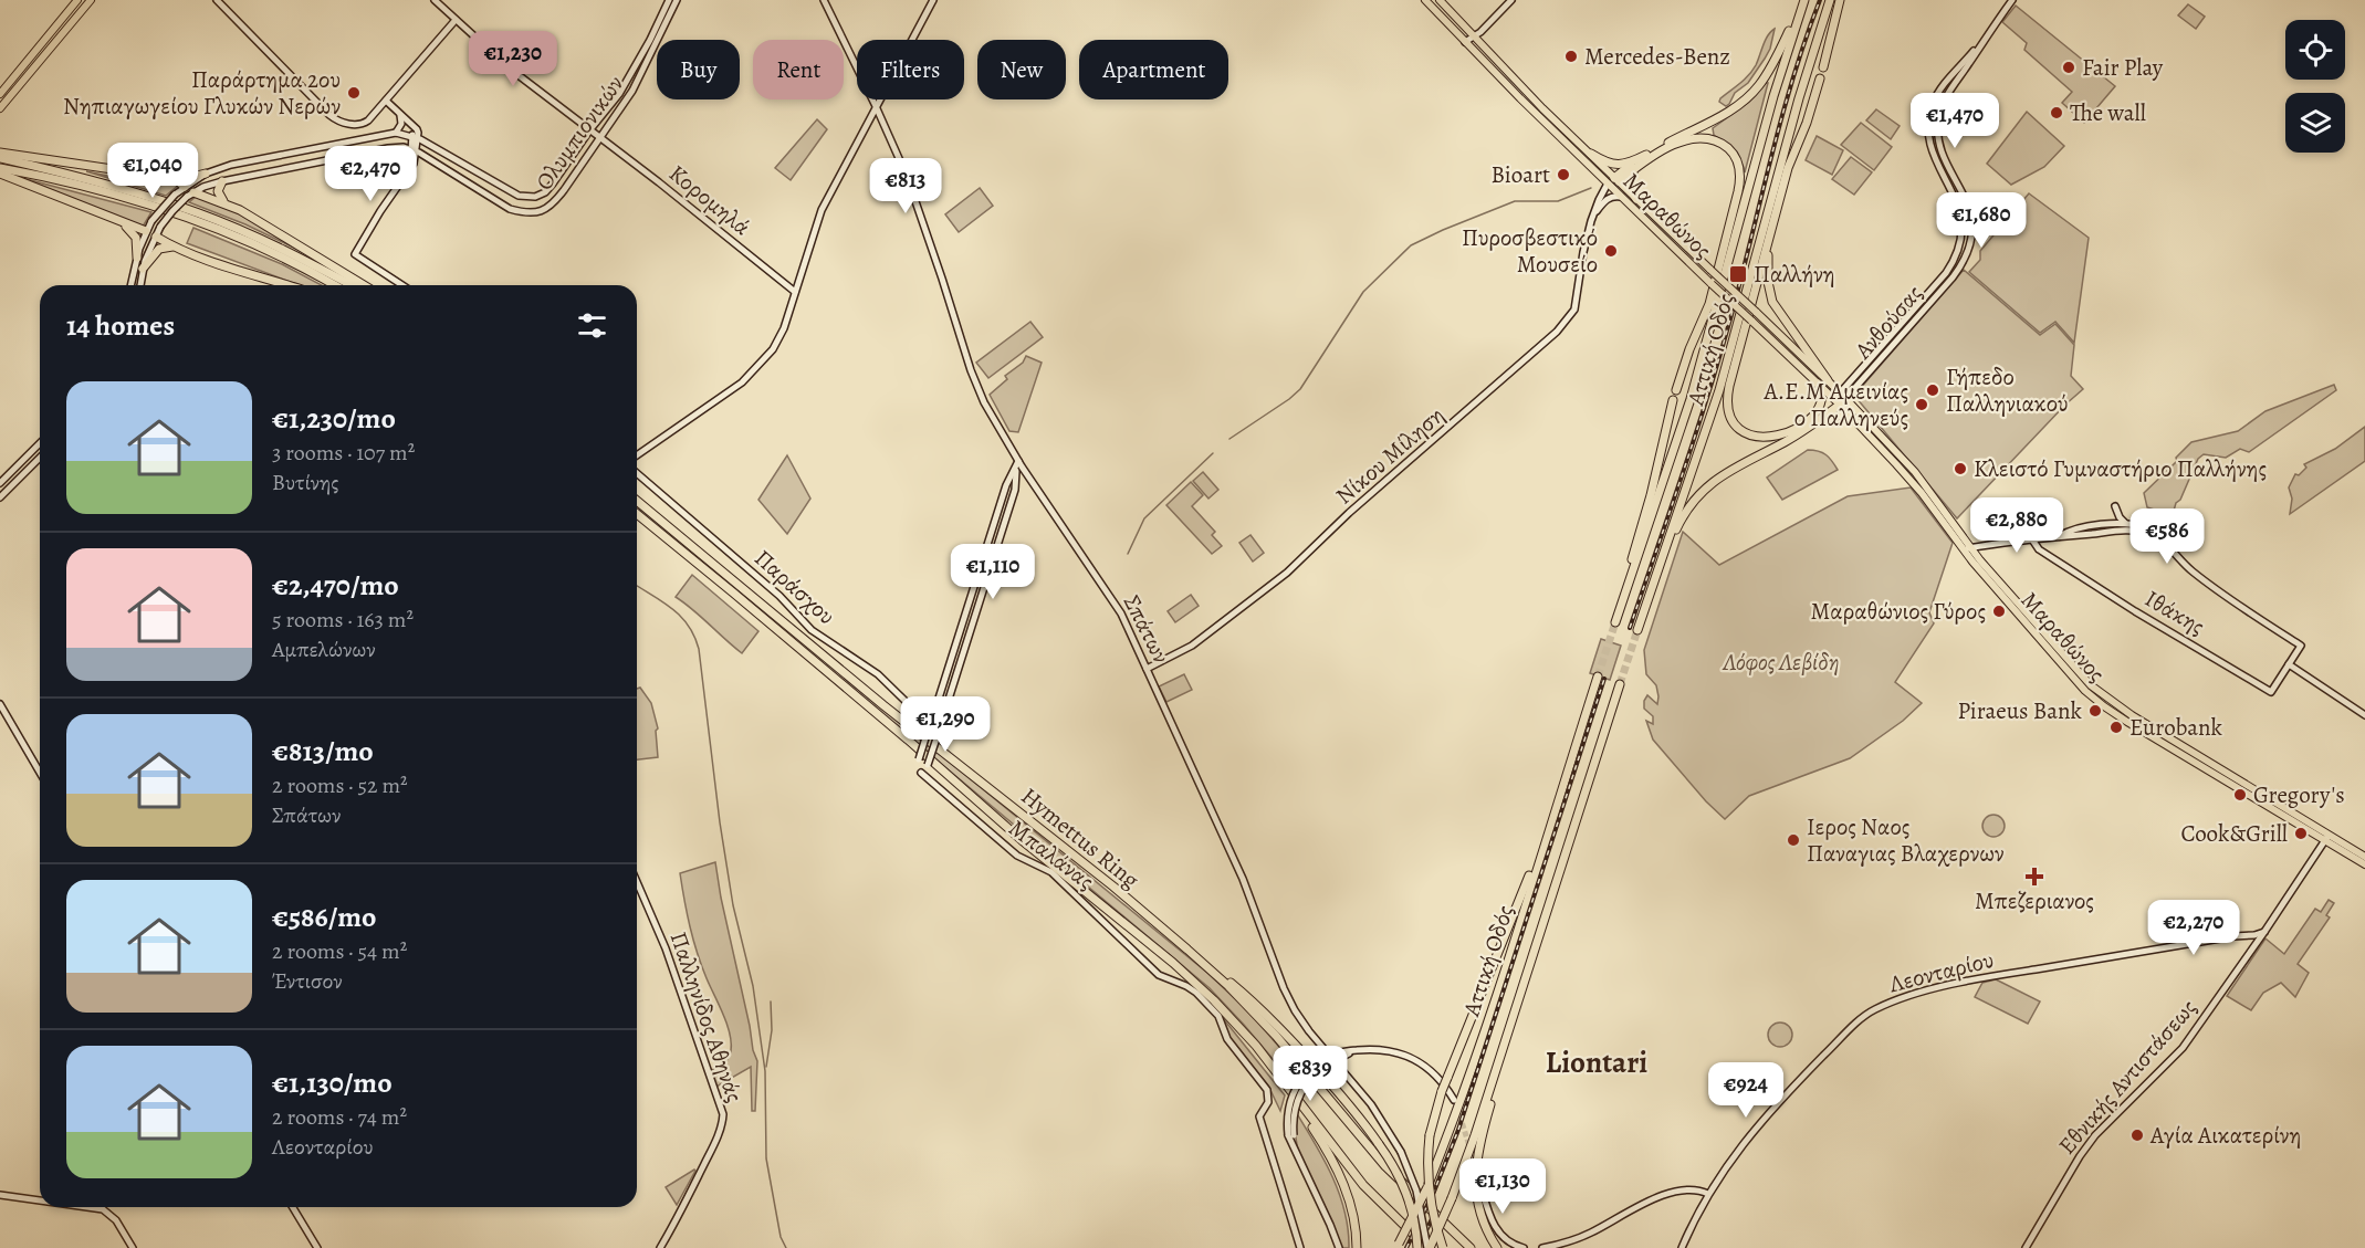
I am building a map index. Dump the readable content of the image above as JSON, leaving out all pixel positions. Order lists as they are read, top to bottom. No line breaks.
{"streets":{"highway":["Αττική Οδός","Hymettus Ring"],"main road":["Μαραθώνος"],"street":["Ολυμπιονικών","Κορομηλά","Ανθούσας","Νίκου Μίληση","Παράσχου","Ιθάκης","Σπάτων","Μπαλάνας","Λεονταρίου","Παλληνίδος Αθηνάς","Εθνικής Αντιστάσεως"]},"crossings":[["Ολυμπιονικών","Κορομηλά"],["Μαραθώνος","Ανθούσας"],["Μαραθώνος","Νίκου Μίληση"],["Μαραθώνος","Εθνικής Αντιστάσεως"],["Αττική Οδός","Σπάτων"],["Αττική Οδός","Hymettus Ring"],["Νίκου Μίληση","Σπάτων"],["Σπάτων","Hymettus Ring"],["Λεονταρίου","Εθνικής Αντιστάσεως"]],"districts":["Liontari"],"parks":["Λόφος Λεβίδη"],"places":{"other":["Mercedes-Benz","Fair Play","Παράρτημα 2ου Νηπιαγωγείου Γλυκών Νερών","The wall","Bioart","Πυροσβεστικό Μουσείο","Γήπεδο Παλληνιακού","Α.Ε.Μ Αμεινίας ο Παλληνεύς","Κλειστό Γυμναστήριο Παλλήνης","Μαραθώνιος Γύρος","Piraeus Bank","Eurobank","Gregory's","Cook&Grill","Ιερος Ναος Παναγιας Βλαχερνων","Αγία Αικατερίνη"],"transit":["Παλλήνη"],"health":["Μπεζεριανος"]},"page":{"price":["€1,230","€1,470","€1,040","€2,470","€813","€1,680","€2,880","€586","€1,110","€1,290","€2,270","€839","€924","€1,130"],"chip":["Buy","Rent","Filters","New","Apartment"],"heading":"14 homes","list":[{"name":"€1,230/mo","note":"3 rooms · 107 m² · Βυτίνης"},{"name":"€2,470/mo","note":"5 rooms · 163 m² · Αμπελώνων"},{"name":"€813/mo","note":"2 rooms · 52 m² · Σπάτων"},{"name":"€586/mo","note":"2 rooms · 54 m² · Έντισον"},{"name":"€1,130/mo","note":"2 rooms · 74 m² · Λεονταρίου"}]}}
